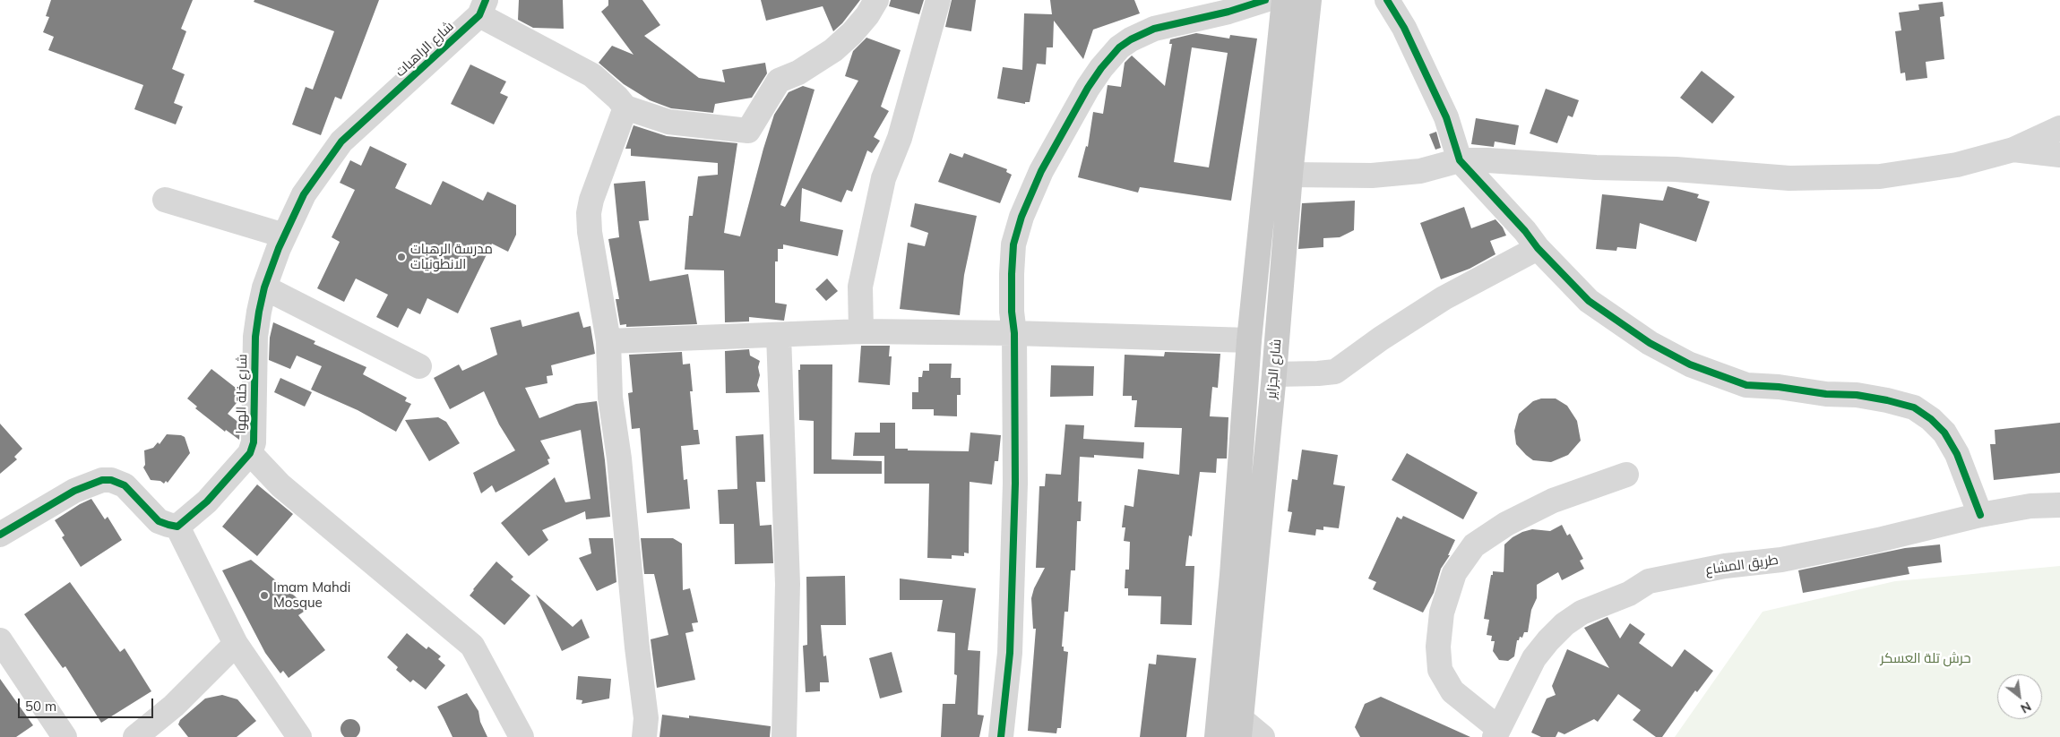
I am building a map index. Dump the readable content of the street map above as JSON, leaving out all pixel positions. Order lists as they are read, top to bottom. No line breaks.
{"streets":{"main road":["شارع الجزاير"],"street":["شارع الراهبات","شارع خلة الهوا","طريق المشاع"]},"crossings":[["شارع الراهبات","شارع خلة الهوا"]],"parks":["حرش تلة العسكر"],"places":["مدرسة الرهبات الانطونيات","Imam Mahdi Mosque"],"scale_bar":"50 m","north":"bottom right"}
